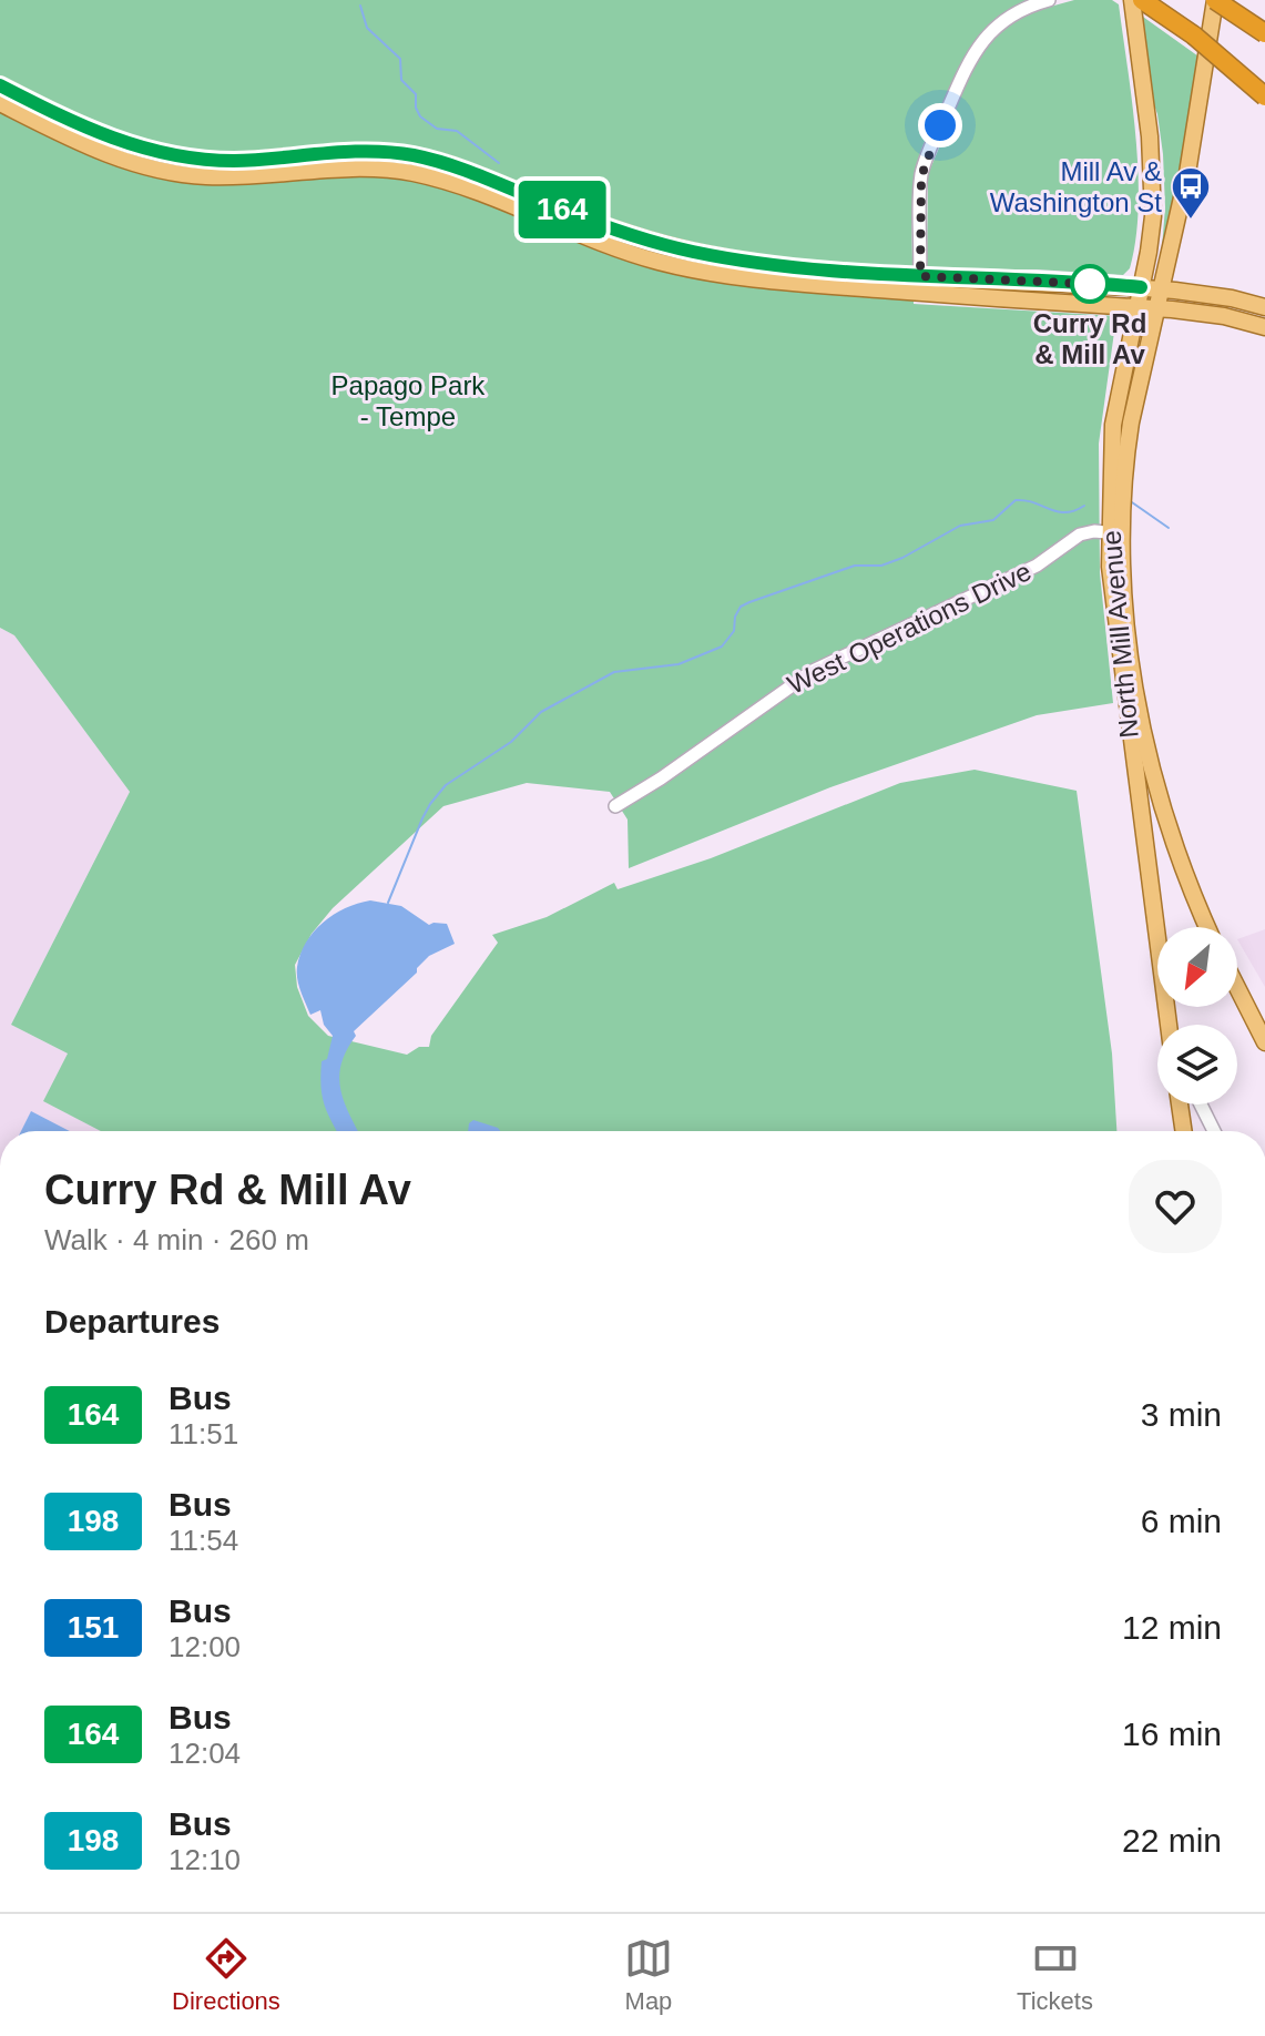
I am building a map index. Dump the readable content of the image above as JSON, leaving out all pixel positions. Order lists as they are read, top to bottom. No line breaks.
{"streets":{"main road":["North Mill Avenue"],"street":["West Operations Drive"]},"crossings":[["West Operations Drive","North Mill Avenue"]],"parks":["Papago Park - Tempe"],"places":{"bus stop":["Mill Av & Washington St"],"other":["Curry Rd & Mill Av"]},"lines":["bus line 164"],"north":"bottom left","page":{"on_map":"164","heading":[["Curry Rd & Mill Av","Walk · 4 min · 260 m"],"Departures"],"list":[{"mark":"164","name":"Bus","note":"11:51","value":"3 min"},{"mark":"198","name":"Bus","note":"11:54","value":"6 min"},{"mark":"151","name":"Bus","note":"12:00","value":"12 min"},{"mark":"164","name":"Bus","note":"12:04","value":"16 min"},{"mark":"198","name":"Bus","note":"12:10","value":"22 min"}],"tabs":["Directions","Map","Tickets"]}}
